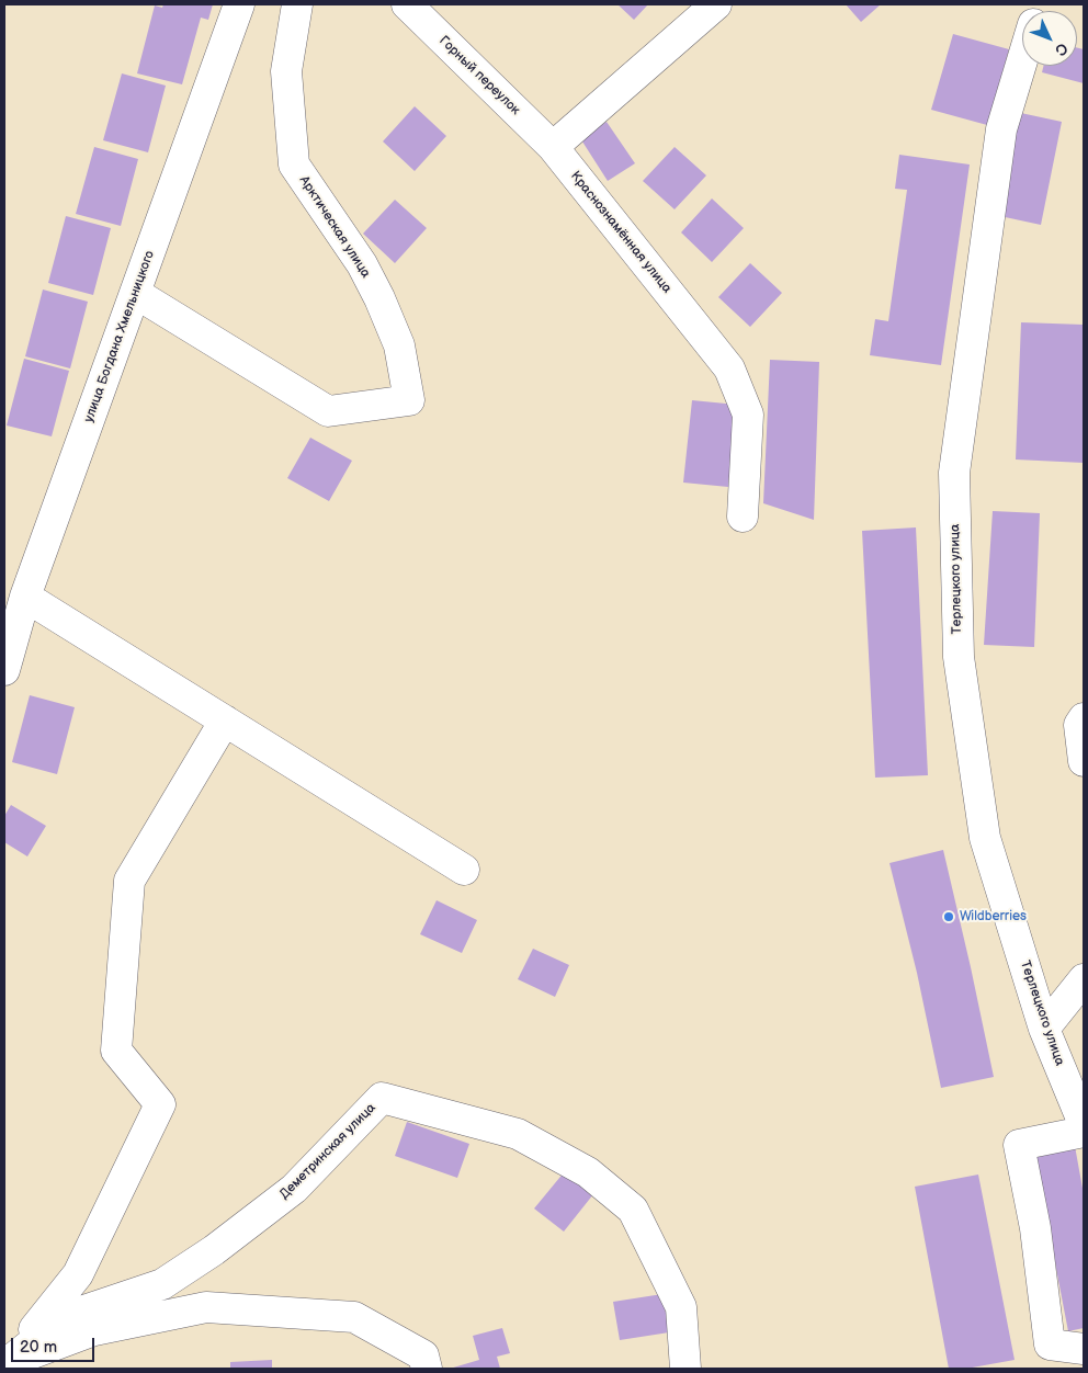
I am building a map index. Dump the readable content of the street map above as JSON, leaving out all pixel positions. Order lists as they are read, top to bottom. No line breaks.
{"streets":{"street":["Горный переулок","Арктическая улица","Краснознамённая улица","улица Богдана Хмельницкого","Терлецкого улица","Деметринская улица"]},"crossings":[["Горный переулок","Краснознамённая улица"],["Арктическая улица","улица Богдана Хмельницкого"]],"places":["Wildberries"],"scale_bar":"20 m","north":"bottom right"}
